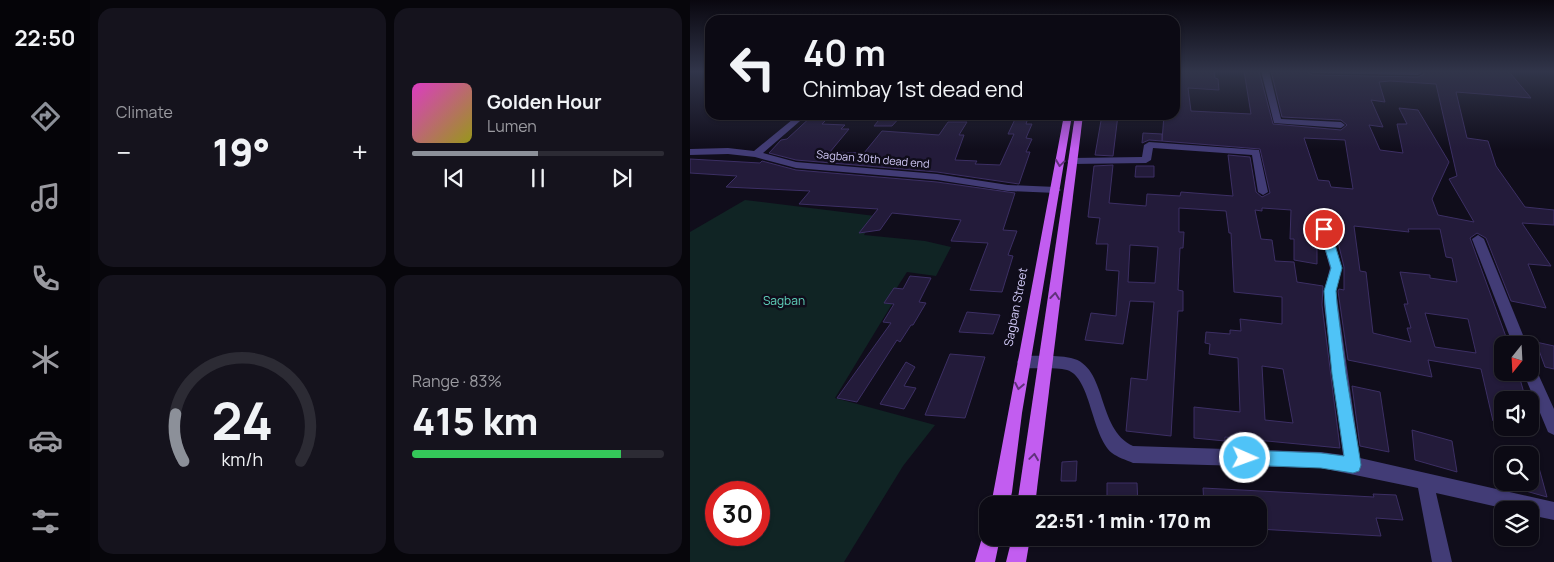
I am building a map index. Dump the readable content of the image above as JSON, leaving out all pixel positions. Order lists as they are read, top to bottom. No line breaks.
{"streets":{"main road":["Sagban Street"],"street":["Sagban 30th dead end"]},"crossings":[["Sagban 30th dead end","Sagban Street"]],"parks":["Sagban"],"north":"bottom","page":{"tabs":"22:50","tile":["Climate",["Range · 83%","415 km"]],"turn":["40 m","Chimbay 1st dead end"],"song":["Golden Hour","Lumen"],"heat":["−","19°","+"],"limit":"30","trip":"22:51 · 1 min · 170 m","gauge":["24","km/h"]}}
